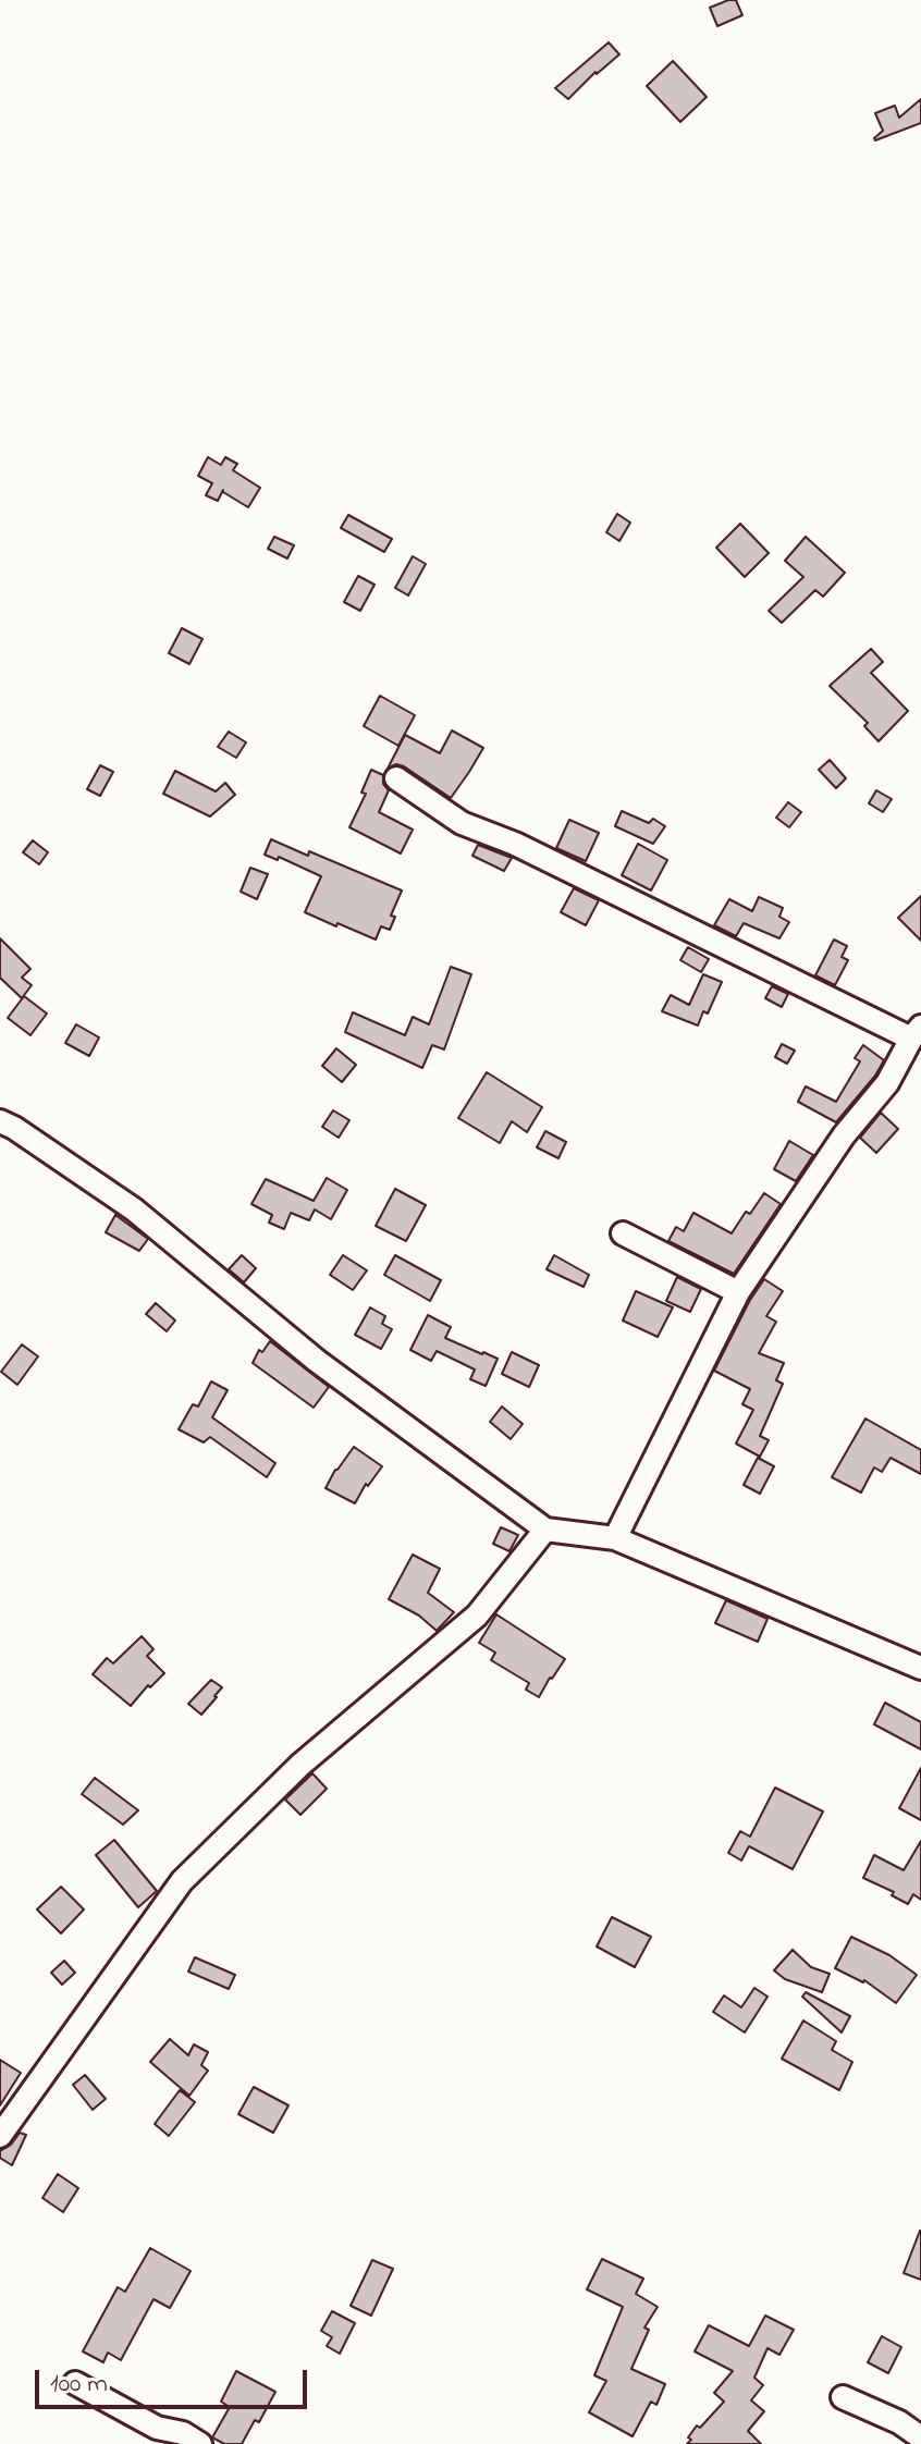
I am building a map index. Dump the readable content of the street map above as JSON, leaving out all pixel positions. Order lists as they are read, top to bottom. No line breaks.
{"scale_bar":"100 m"}
